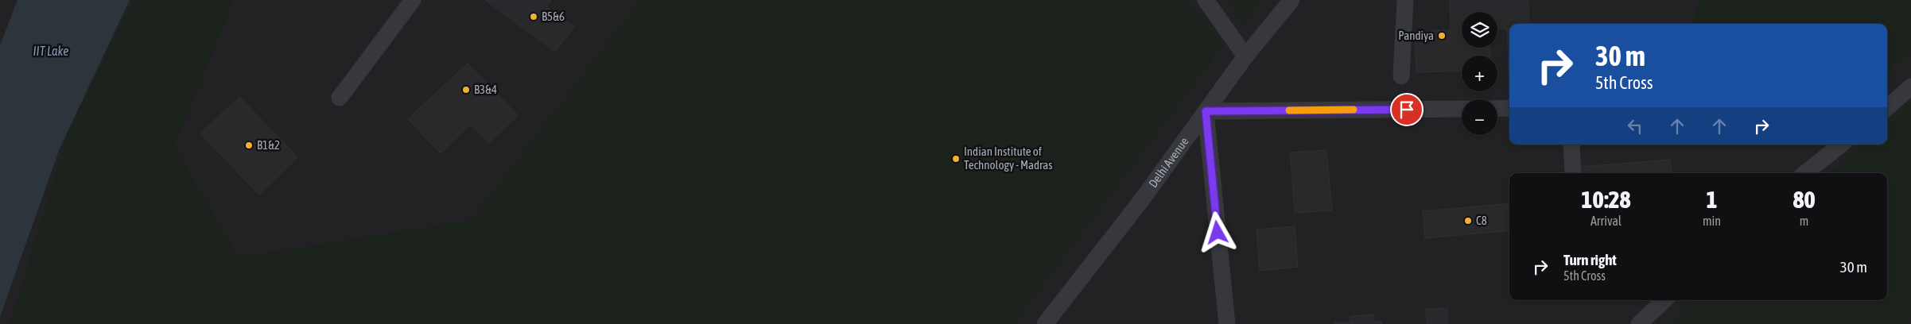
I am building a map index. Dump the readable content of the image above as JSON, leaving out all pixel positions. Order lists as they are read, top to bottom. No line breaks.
{"streets":{"lane":["Delhi Avenue"]},"water":["IIT Lake"],"places":["B5&6","Pandiya","B3&4","B1&2","Indian Institute of Technology - Madras","C8"],"page":{"map_buttons":["+","−"],"turn":["30 m","5th Cross"],"eta":["10:28","Arrival","1","min","80","m"],"list":[{"name":"Turn right","note":"5th Cross","value":"30 m"}]}}
